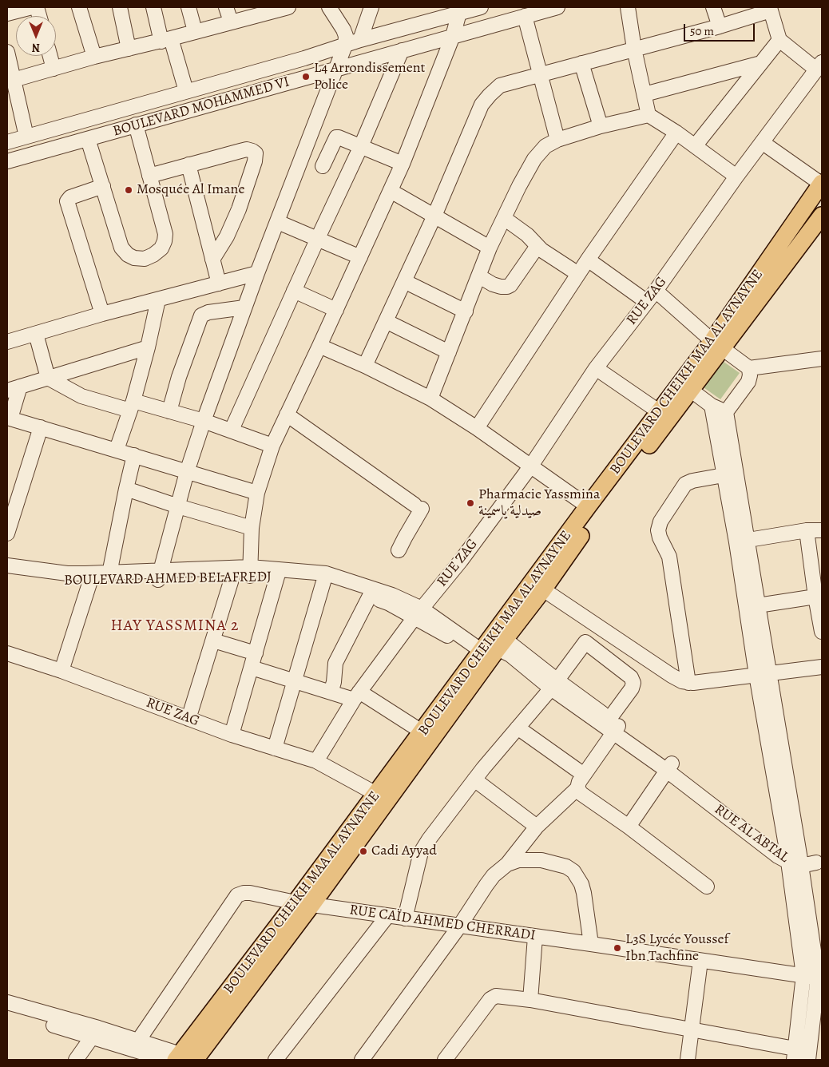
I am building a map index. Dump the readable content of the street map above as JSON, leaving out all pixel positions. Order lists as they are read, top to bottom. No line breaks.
{"streets":{"main road":["BOULEVARD CHEIKH MAA AL AYNAYNE"],"street":["BOULEVARD MOHAMMED VI","RUE ZAG","BOULEVARD AHMED BELAFREDJ","RUE AL ABTAL","RUE CAÏD AHMED CHERRADI"]},"crossings":[["RUE ZAG","BOULEVARD AHMED BELAFREDJ"],["BOULEVARD CHEIKH MAA AL AYNAYNE","BOULEVARD AHMED BELAFREDJ"],["BOULEVARD CHEIKH MAA AL AYNAYNE","RUE AL ABTAL"],["BOULEVARD CHEIKH MAA AL AYNAYNE","RUE CAÏD AHMED CHERRADI"],["BOULEVARD AHMED BELAFREDJ","RUE AL ABTAL"]],"districts":["HAY YASSMINA 2"],"places":["L4 Arrondissement Police","Mosquée Al Imane","Pharmacie Yassmina صيدلية ياسمينة","Cadi Ayyad","L3S Lycée Youssef Ibn Tachfine"],"scale_bar":"50 m","north":"bottom"}
